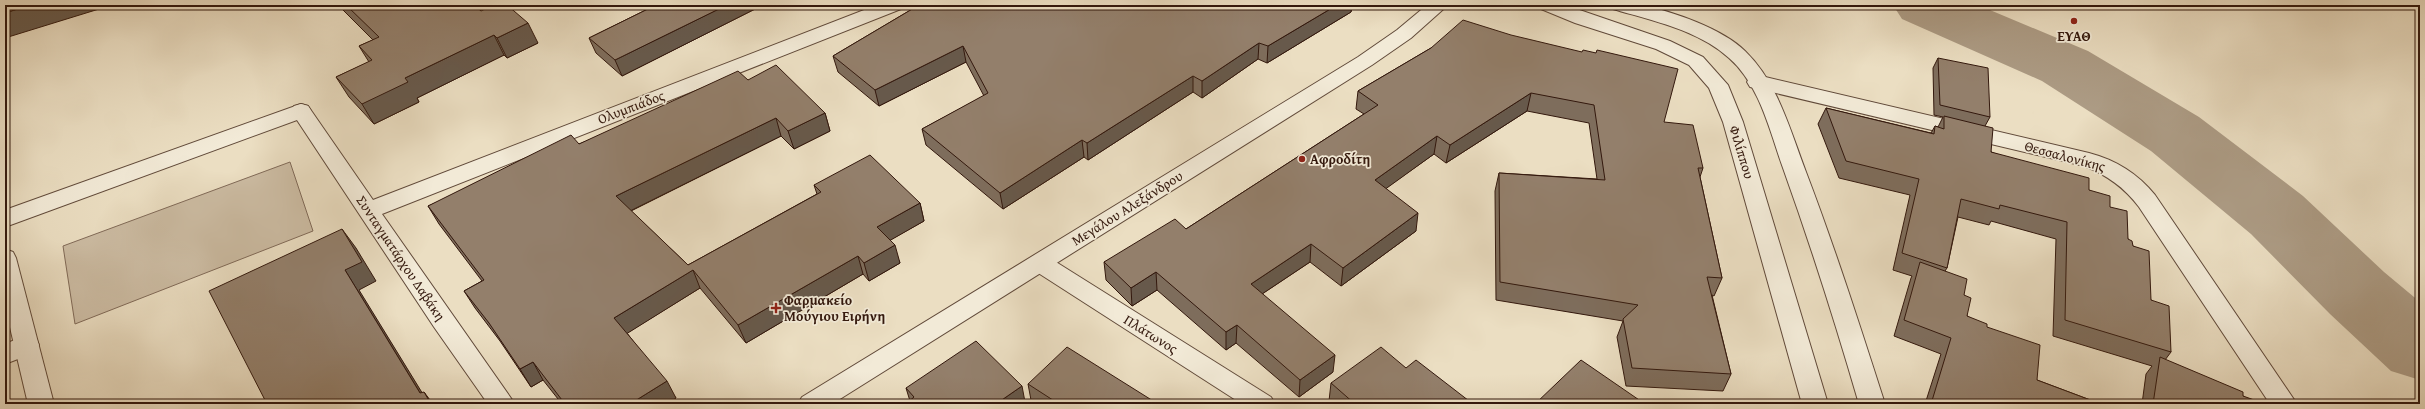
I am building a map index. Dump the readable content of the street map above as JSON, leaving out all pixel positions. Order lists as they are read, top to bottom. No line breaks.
{"streets":{"street":["Ολυμπιάδος","Φιλίππου","Θεσσαλονίκης","Μεγάλου Αλεξάνδρου","Συνταγματάρχου Δαβάκη","Πλάτωνος"]},"crossings":[["Ολυμπιάδος","Συνταγματάρχου Δαβάκη"],["Μεγάλου Αλεξάνδρου","Πλάτωνος"]],"places":{"other":["ΕΥΑΘ","Αφροδίτη"],"health":["Φαρμακείο Μούγιου Ειρήνη"]}}
